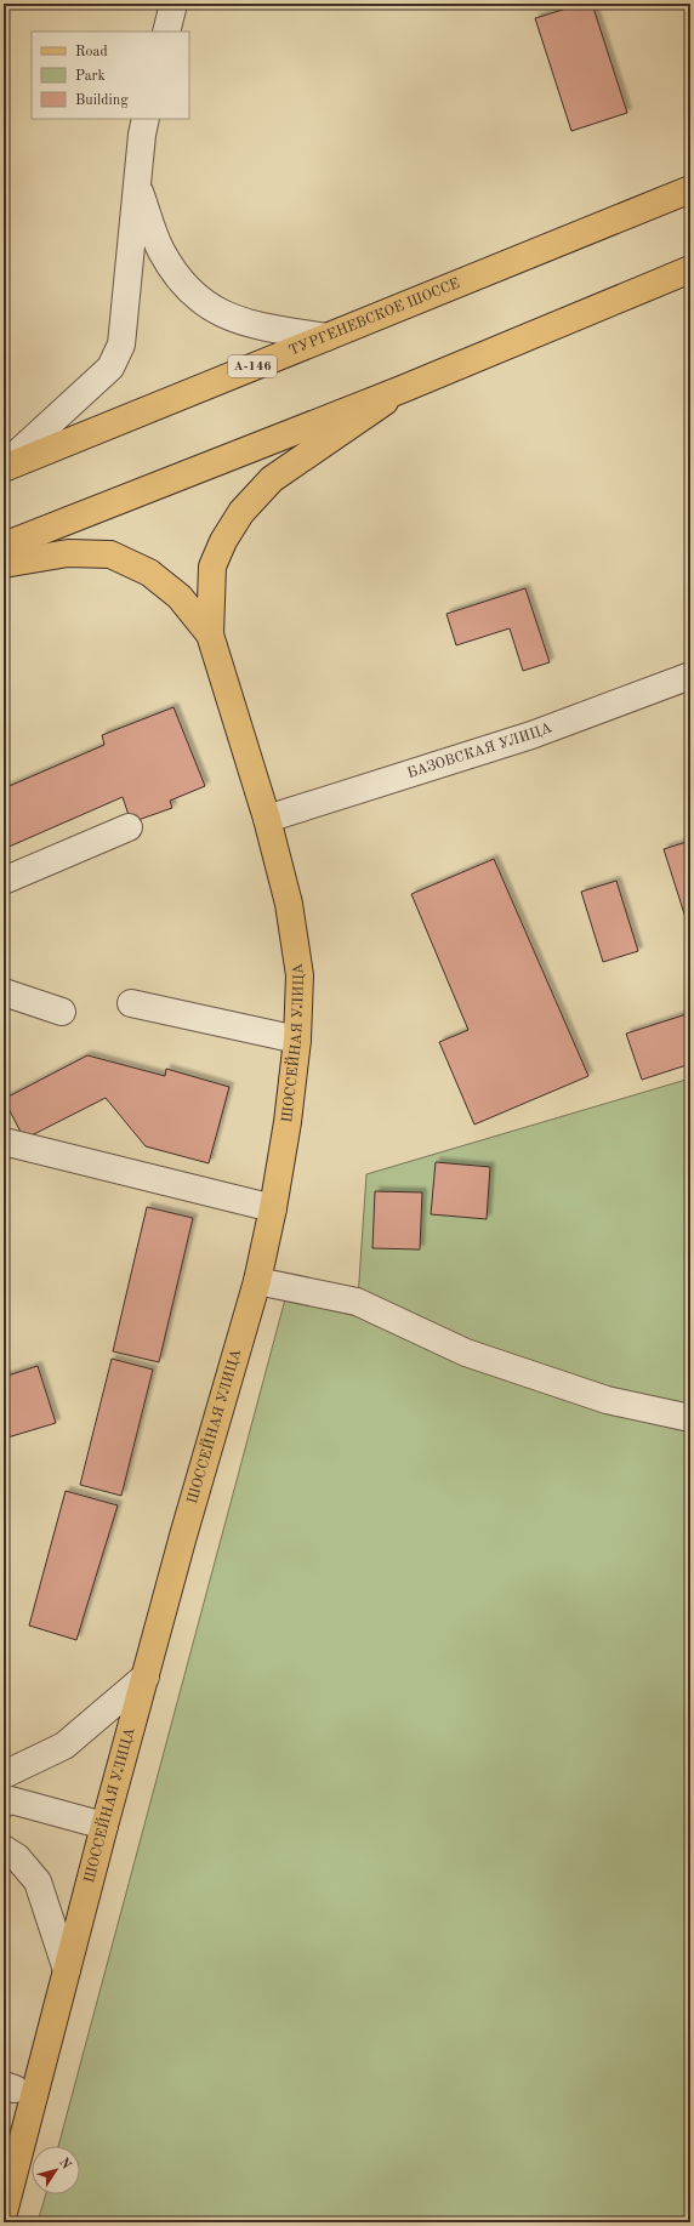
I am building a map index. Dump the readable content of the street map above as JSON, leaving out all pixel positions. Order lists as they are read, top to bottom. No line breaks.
{"streets":{"main road":["ТУРГЕНЕВСКОЕ ШОССЕ","А-146","ШОССЕЙНАЯ УЛИЦА"],"street":["БАЗОВСКАЯ УЛИЦА"]},"crossings":[["БАЗОВСКАЯ УЛИЦА","ШОССЕЙНАЯ УЛИЦА"]],"legend":["Road","Park","Building"],"north":"top right"}
